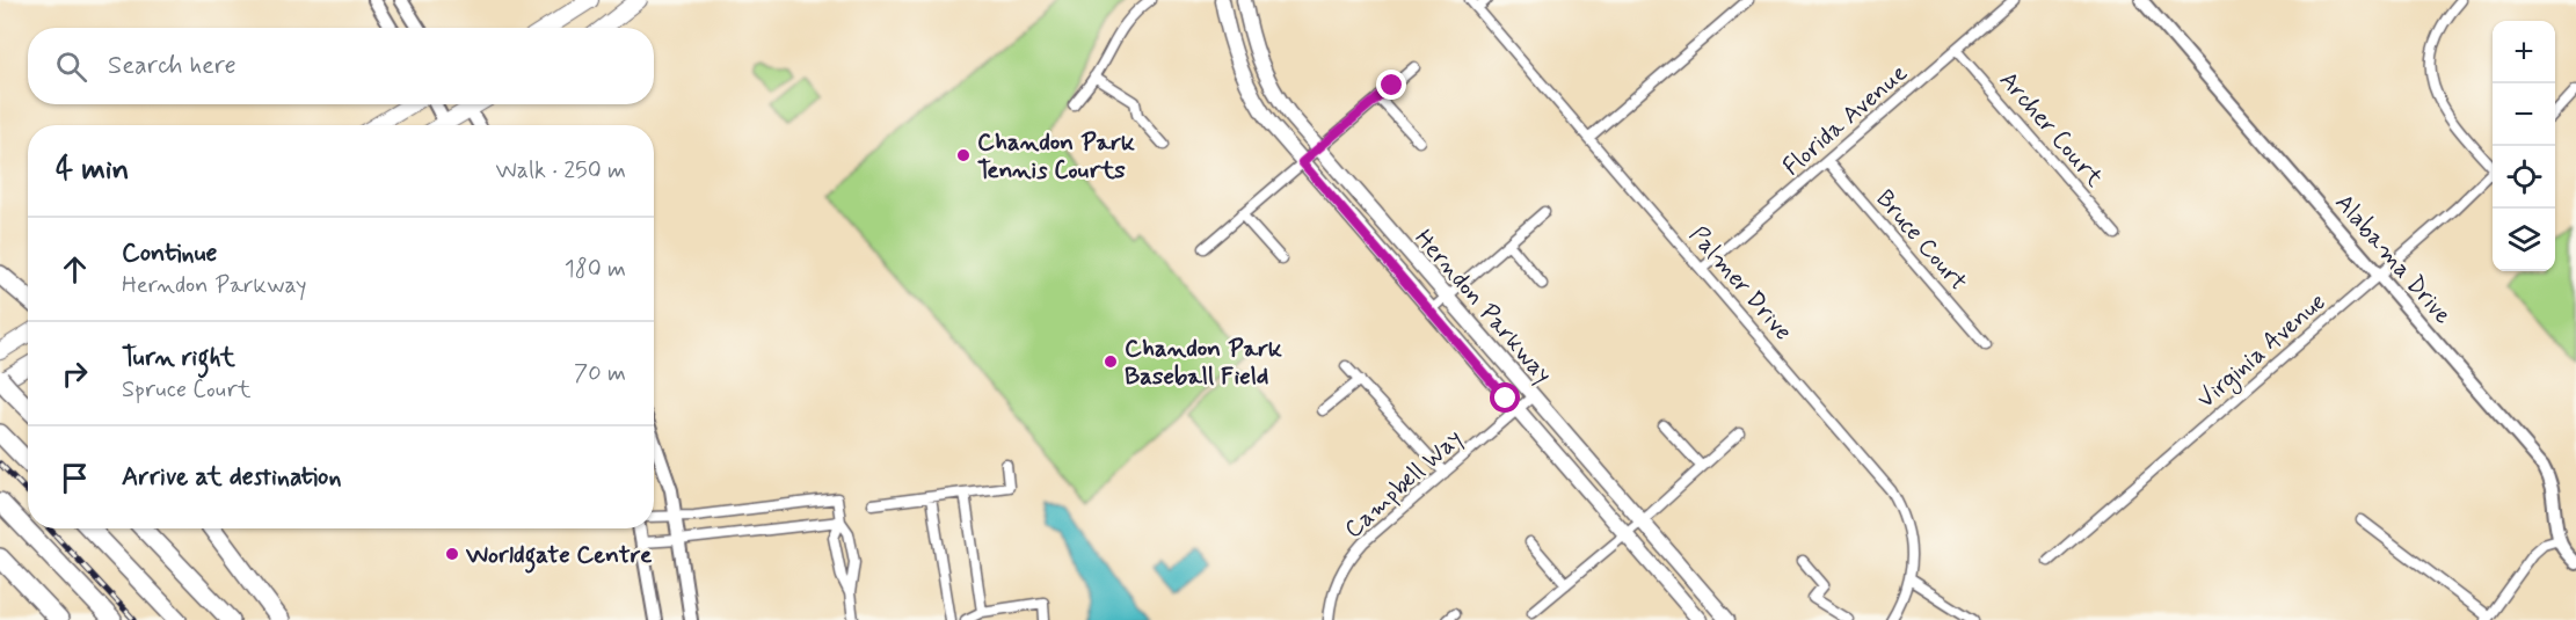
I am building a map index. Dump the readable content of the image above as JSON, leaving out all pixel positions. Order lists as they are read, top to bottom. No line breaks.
{"streets":{"main road":["Herndon Parkway"],"street":["Florida Avenue","Archer Court","Bruce Court","Alabama Drive","Palmer Drive","Virginia Avenue","Campbell Way"]},"crossings":[["Florida Avenue","Archer Court"],["Florida Avenue","Bruce Court"],["Florida Avenue","Palmer Drive"],["Alabama Drive","Virginia Avenue"],["Herndon Parkway","Campbell Way"]],"places":["Chandon Park Tennis Courts","Chandon Park Baseball Field","Worldgate Centre"],"page":{"map_buttons":["+","−"],"search":"Search here","heading":["4 min","Walk · 250 m"],"list":[["Continue","Herndon Parkway","180 m"],["Turn right","Spruce Court","70 m"],"Arrive at destination"]}}
